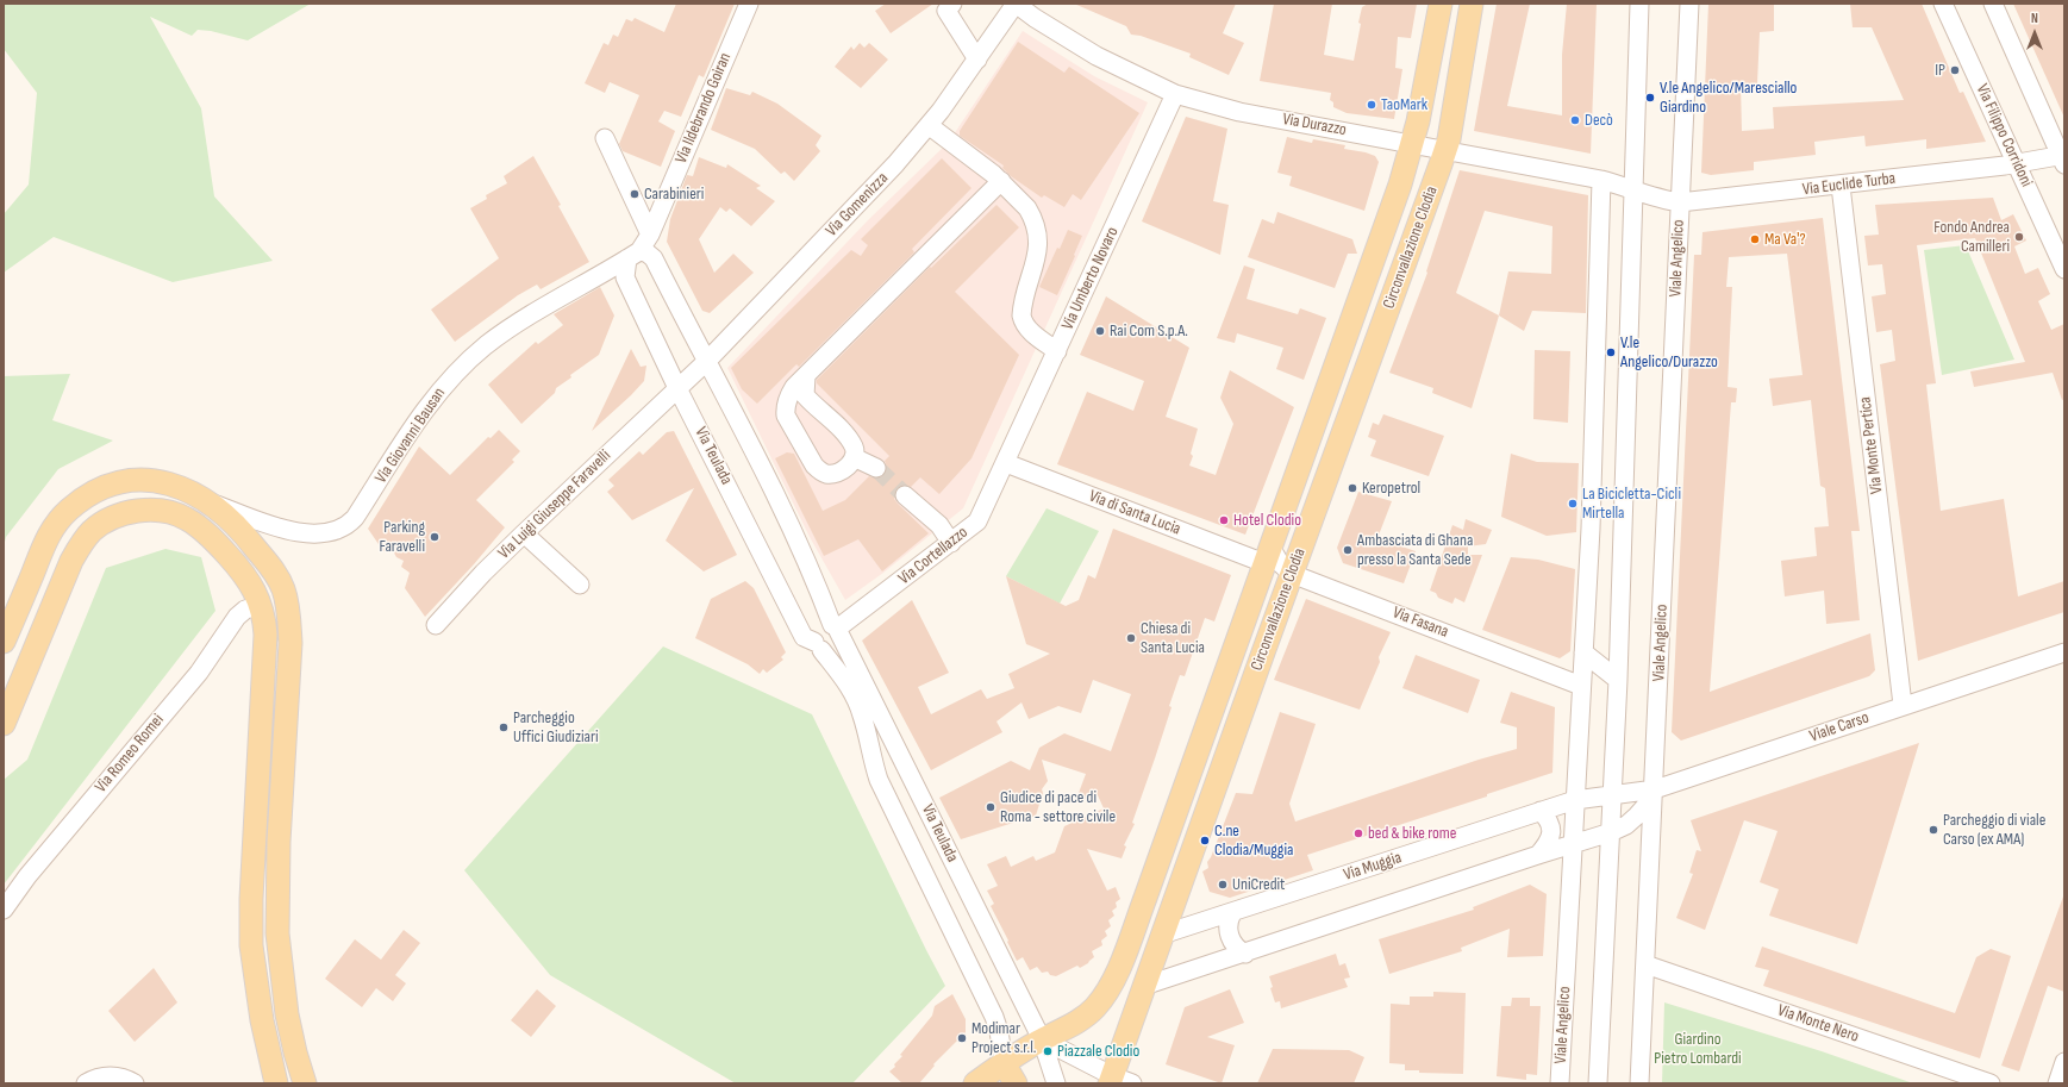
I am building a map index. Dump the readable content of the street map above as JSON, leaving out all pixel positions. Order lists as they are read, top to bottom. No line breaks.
{"streets":{"main road":["Circonvallazione Clodia"],"street":["Via Ildebrando Goiran","Via Durazzo","Via Filippo Corridoni","Via Euclide Turba","Via Gomenizza","Viale Angelico","Via Umberto Novaro","Via Giovanni Bausan","Via Monte Pertica","Via Teulada","Via Luigi Giuseppe Faravelli","Via di Santa Lucia","Via Cortellazzo","Via Fasana","Viale Carso","Via Romeo Romei","Via Muggia","Via Monte Nero"]},"crossings":[["Via Ildebrando Goiran","Via Giovanni Bausan"],["Via Ildebrando Goiran","Via Teulada"],["Via Durazzo","Via Gomenizza"],["Via Durazzo","Circonvallazione Clodia"],["Via Durazzo","Viale Angelico"],["Via Durazzo","Via Umberto Novaro"],["Via Filippo Corridoni","Via Euclide Turba"],["Via Euclide Turba","Viale Angelico"],["Via Euclide Turba","Via Monte Pertica"],["Via Gomenizza","Via Teulada"],["Via Gomenizza","Via Luigi Giuseppe Faravelli"],["Circonvallazione Clodia","Via Teulada"],["Circonvallazione Clodia","Via di Santa Lucia"],["Circonvallazione Clodia","Via Fasana"],["Circonvallazione Clodia","Via Muggia"],["Viale Angelico","Via Fasana"],["Viale Angelico","Viale Carso"],["Viale Angelico","Via Muggia"],["Viale Angelico","Via Monte Nero"],["Via Umberto Novaro","Via di Santa Lucia"],["Via Umberto Novaro","Via Cortellazzo"],["Via Giovanni Bausan","Via Teulada"],["Via Monte Pertica","Viale Carso"],["Via Teulada","Via Luigi Giuseppe Faravelli"],["Via Teulada","Via Cortellazzo"],["Via di Santa Lucia","Via Cortellazzo"],["Via di Santa Lucia","Via Fasana"],["Viale Carso","Via Muggia"]],"parks":["Giardino Pietro Lombardi"],"places":["IP","V.le Angelico/Maresciallo Giardino","TaoMark","Decò","Carabinieri","Fondo Andrea Camilleri","Ma Va'?","Rai Com S.p.A.","V.le Angelico/Durazzo","Keropetrol","La Bicicletta-Cicli Mirtella","Hotel Clodio","Parking Faravelli","Ambasciata di Ghana presso la Santa Sede","Chiesa di Santa Lucia","Parcheggio Uffici Giudiziari","Giudice di pace di Roma - settore civile","Parcheggio di viale Carso (ex AMA)","bed & bike rome","C.ne Clodia/Muggia","UniCredit","Modimar Project s.r.l.","Piazzale Clodio"],"north":"top"}
